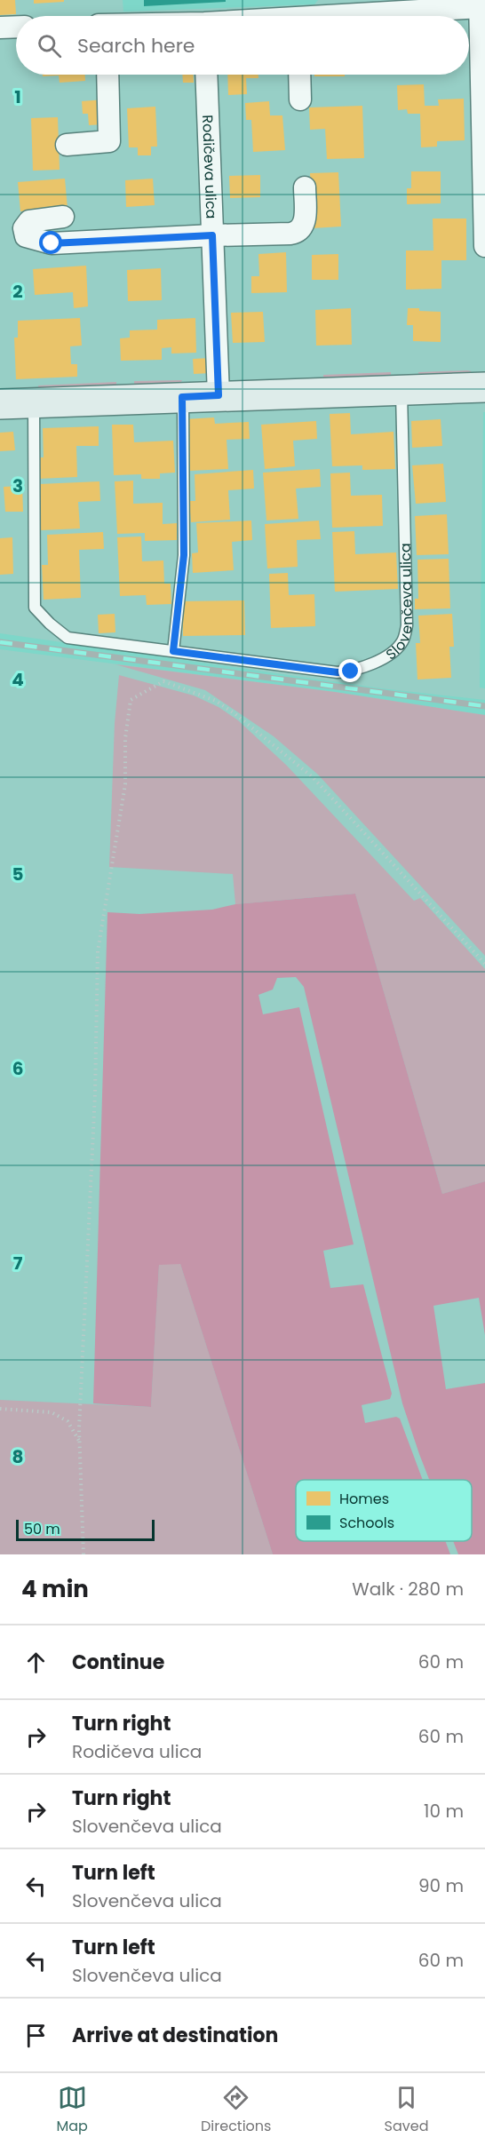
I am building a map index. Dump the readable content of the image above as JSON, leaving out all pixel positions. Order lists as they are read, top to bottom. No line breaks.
{"streets":{"street":["Rodičeva ulica"],"lane":["Slovenčeva ulica"]},"legend":["Homes","Schools"],"scale_bar":"50 m","page":{"search":"Search here","scale":"50 m","heading":["4 min","Walk · 280 m"],"list":[["Continue","60 m"],["Turn right","Rodičeva ulica","60 m"],["Turn right","Slovenčeva ulica","10 m"],["Turn left","Slovenčeva ulica","90 m"],["Turn left","Slovenčeva ulica","60 m"],"Arrive at destination"],"nav":["Map","Directions","Saved"]},"grid":{"rows":["1","2","3","4","5","6","7","8"]}}
